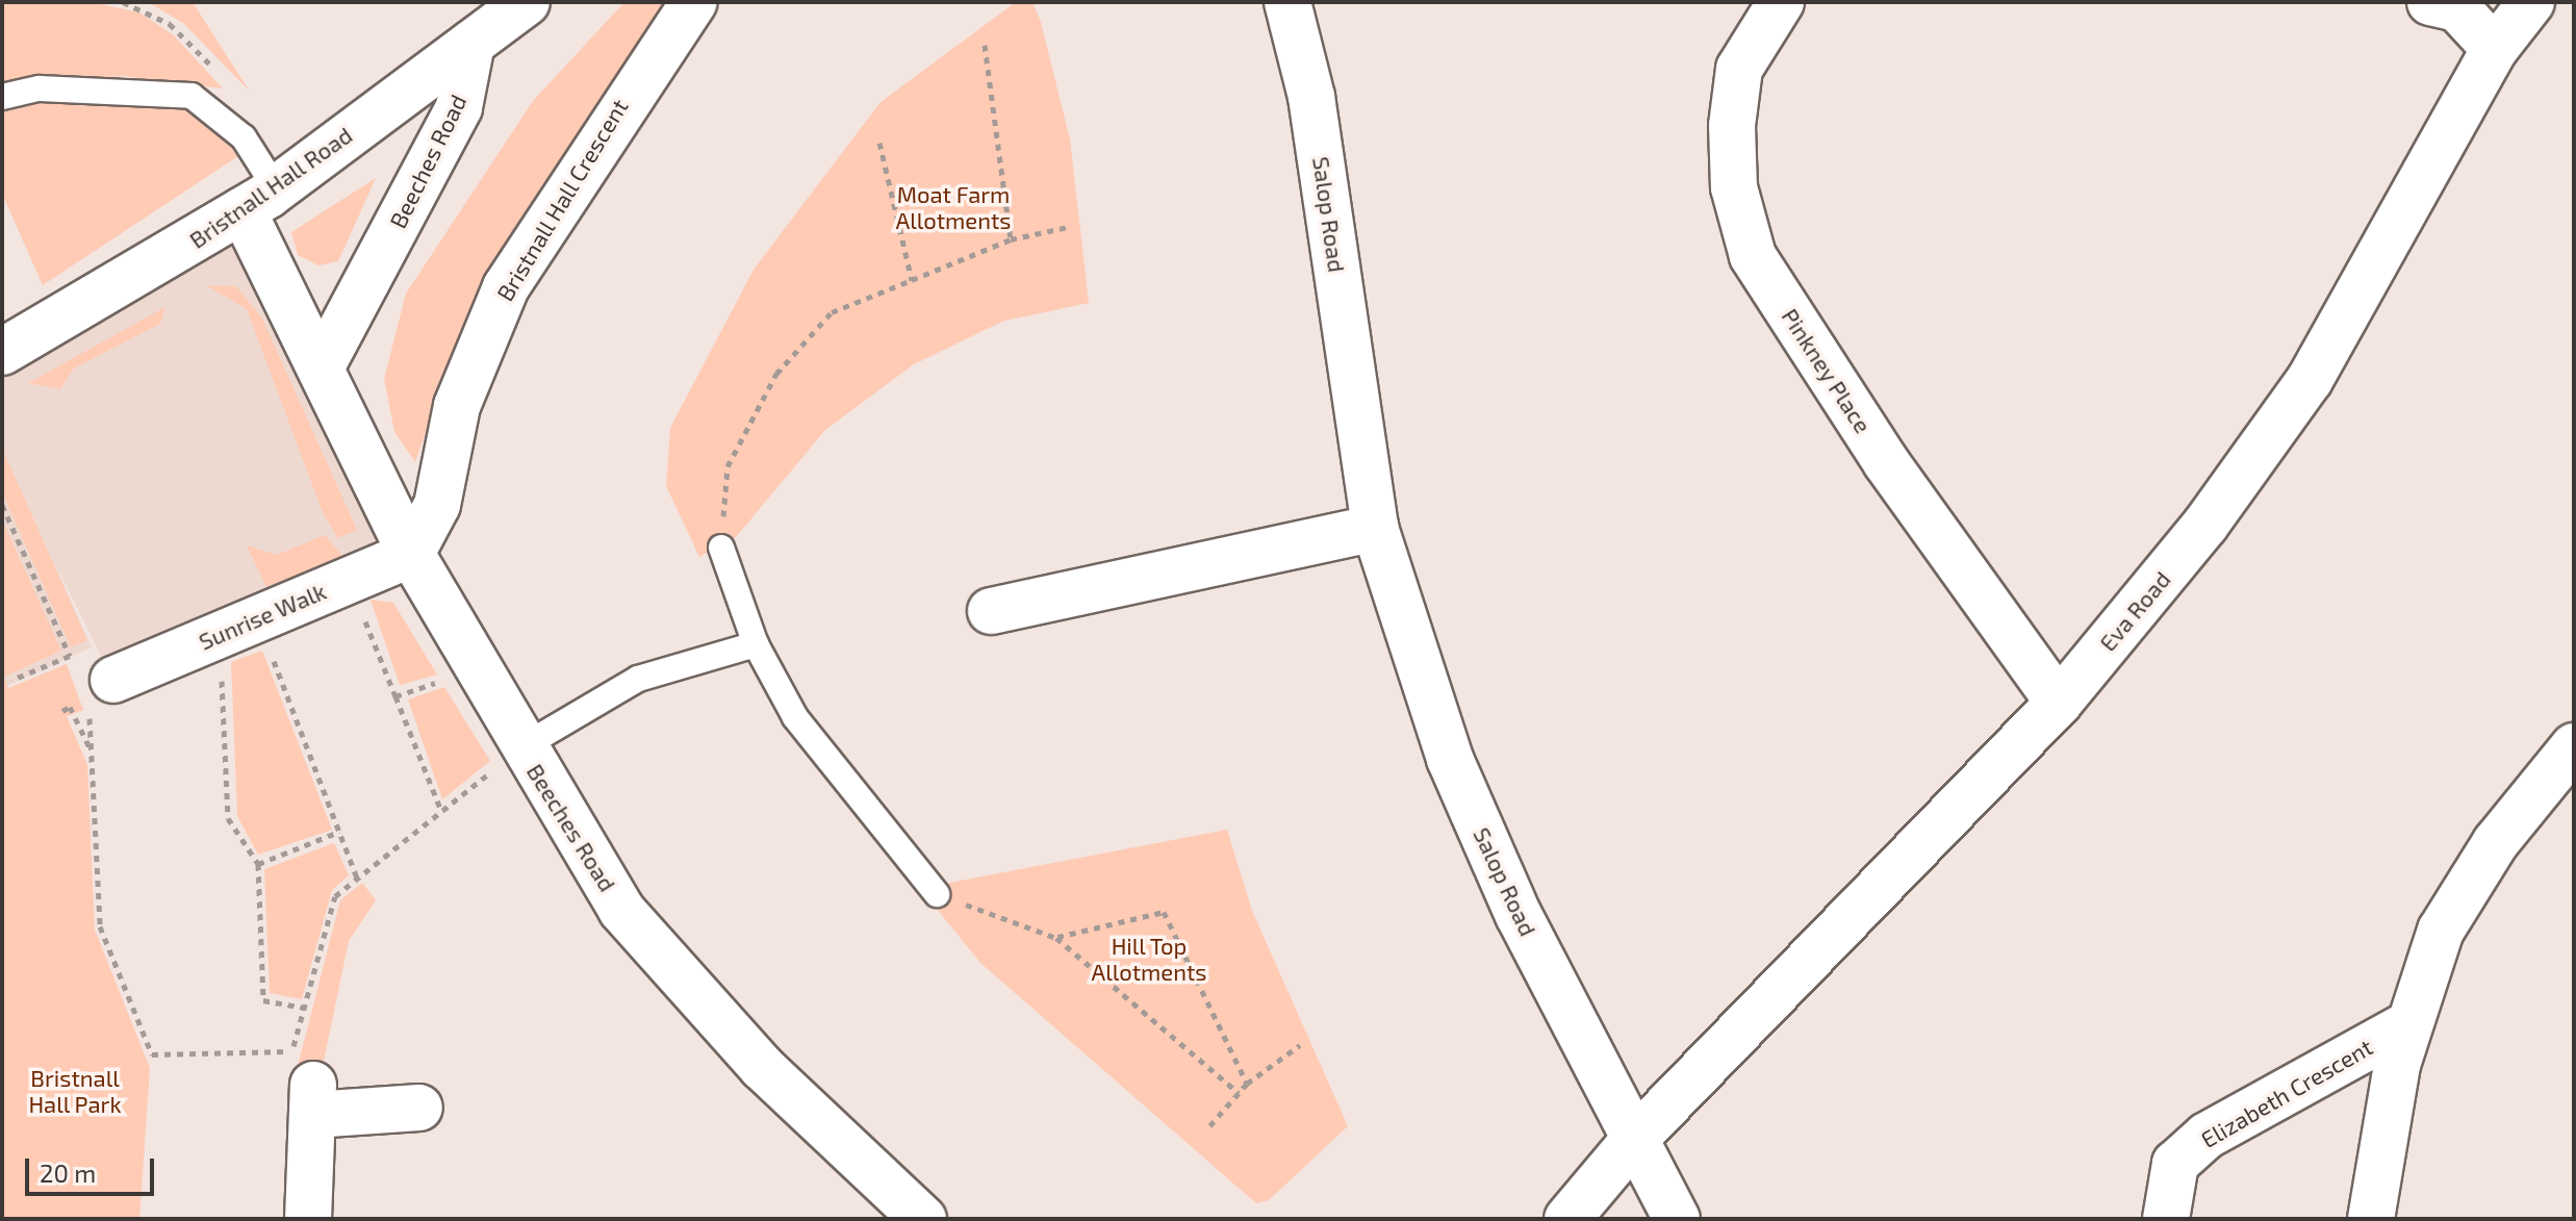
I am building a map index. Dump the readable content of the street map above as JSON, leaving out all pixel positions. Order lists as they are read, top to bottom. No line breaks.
{"streets":{"street":["Beeches Road","Bristnall Hall Road","Bristnall Hall Crescent","Salop Road","Pinkney Place","Eva Road","Sunrise Walk","Elizabeth Crescent"]},"crossings":[["Beeches Road","Bristnall Hall Road"],["Beeches Road","Bristnall Hall Crescent"],["Beeches Road","Sunrise Walk"],["Bristnall Hall Crescent","Sunrise Walk"],["Salop Road","Eva Road"],["Pinkney Place","Eva Road"]],"parks":["Moat Farm Allotments","Hill Top Allotments","Bristnall Hall Park"],"scale_bar":"20 m"}
